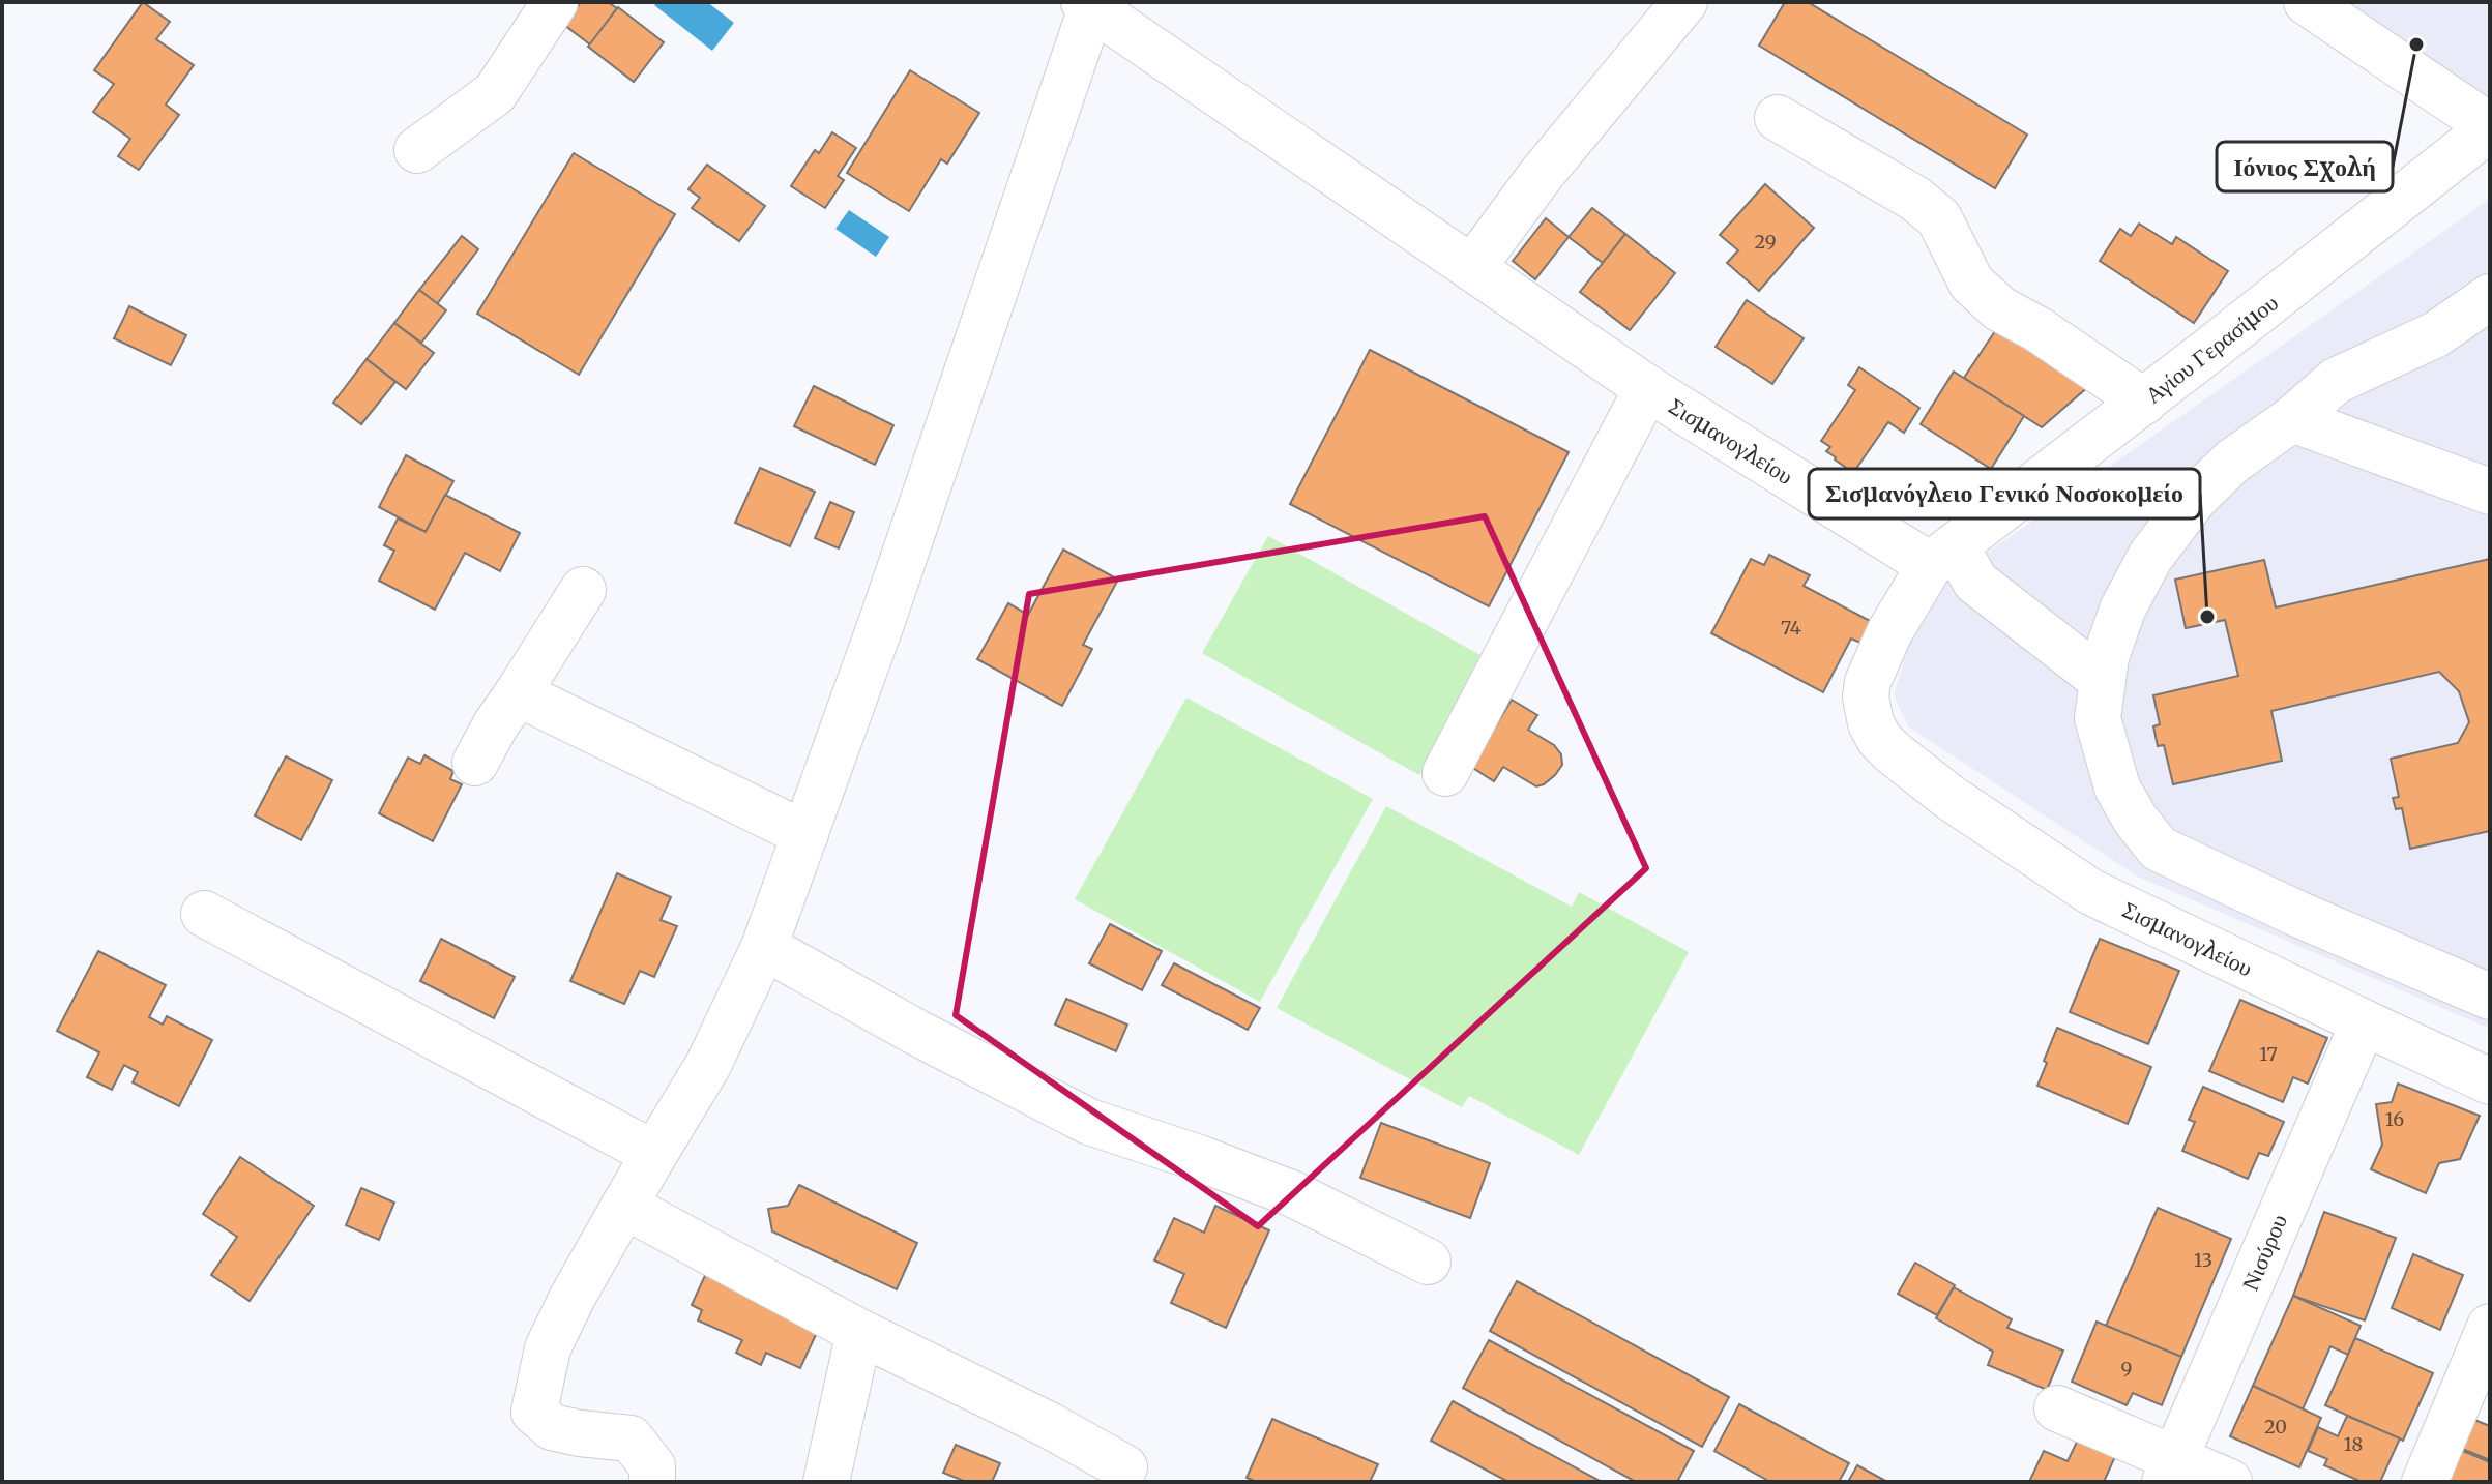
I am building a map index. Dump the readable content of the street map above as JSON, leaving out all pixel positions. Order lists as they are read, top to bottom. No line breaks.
{"streets":{"street":["Αγίου Γερασίμου","Σισμανογλείου","Νισύρου"]},"crossings":[["Αγίου Γερασίμου","Σισμανογλείου"],["Σισμανογλείου","Νισύρου"]],"places":["Ιόνιος Σχολή","Σισμανόγλειο Γενικό Νοσοκομείο"],"house_numbers":["29","74","17","16","13","9","20","18"]}
